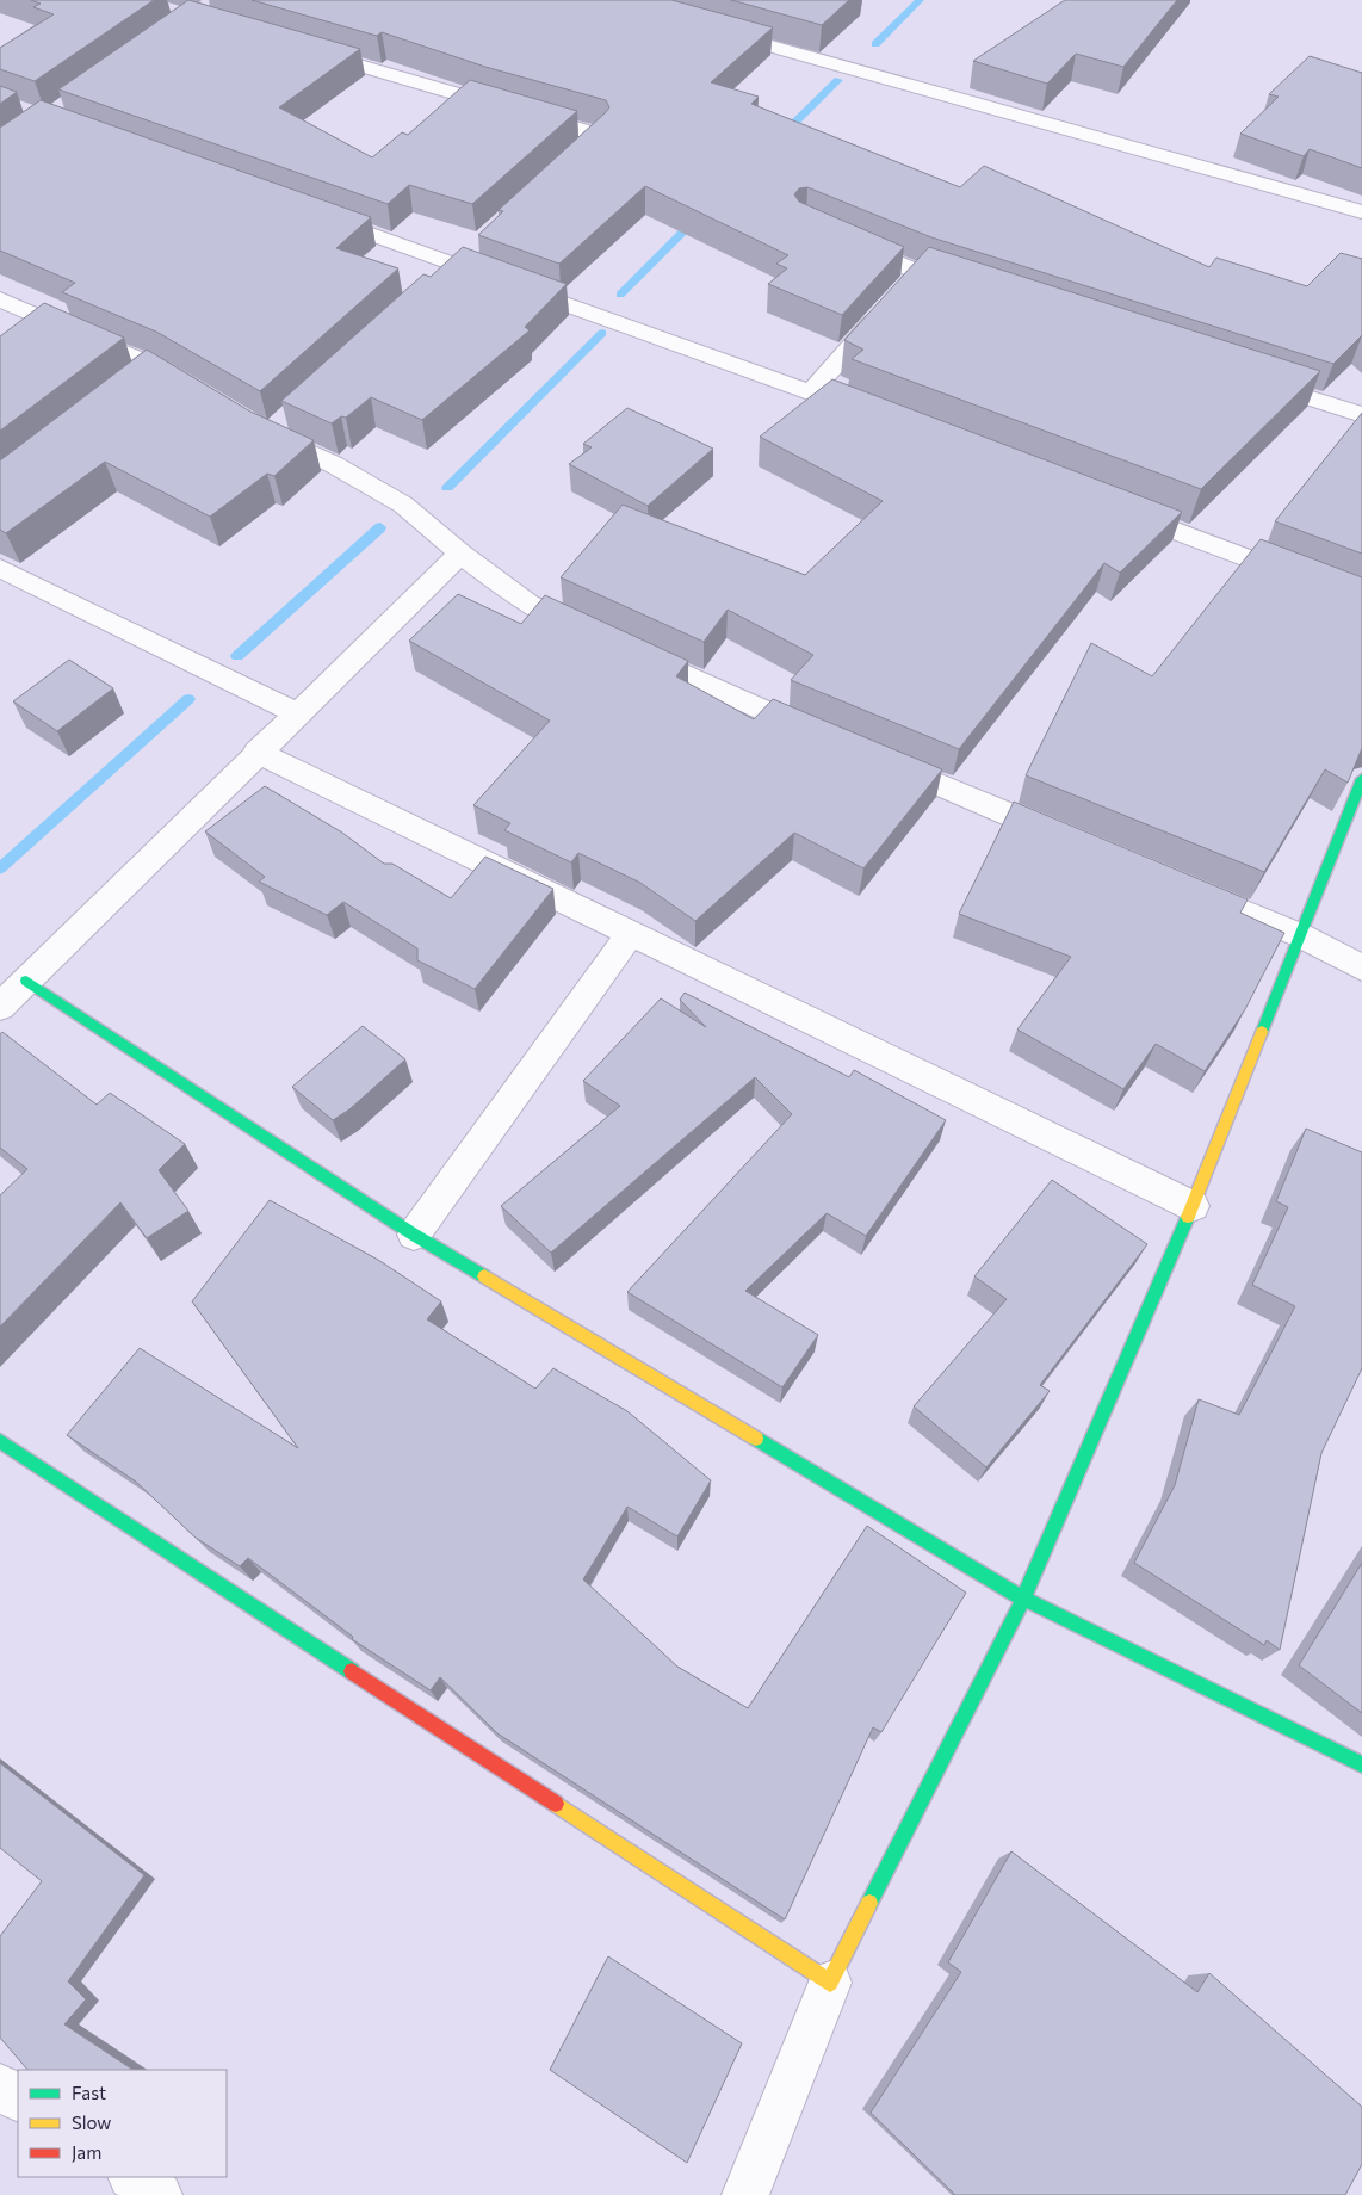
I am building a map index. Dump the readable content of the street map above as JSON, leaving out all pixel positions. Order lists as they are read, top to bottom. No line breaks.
{"legend":["Fast","Slow","Jam"]}
